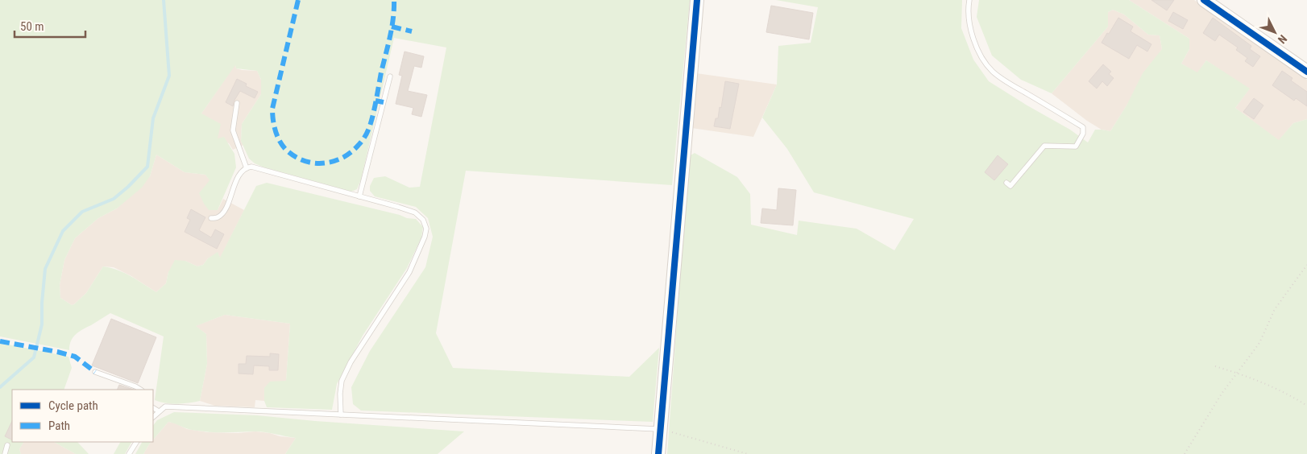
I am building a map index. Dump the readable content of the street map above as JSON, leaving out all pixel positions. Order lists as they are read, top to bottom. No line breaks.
{"legend":["Cycle path","Path"],"scale_bar":"50 m","north":"bottom right"}
